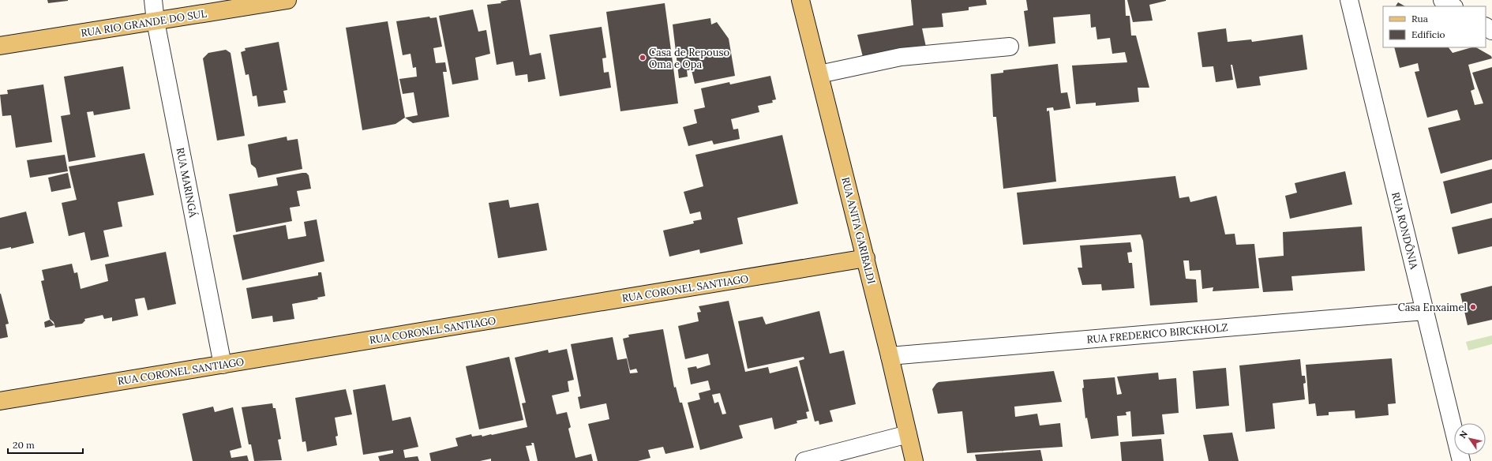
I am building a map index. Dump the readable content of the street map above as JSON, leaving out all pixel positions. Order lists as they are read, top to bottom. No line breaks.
{"streets":{"main road":["RUA RIO GRANDE DO SUL","RUA ANITA GARIBALDI","RUA CORONEL SANTIAGO"],"street":["RUA MARINGÁ","RUA RONDÔNIA","RUA FREDERICO BIRCKHOLZ"]},"crossings":[["RUA RIO GRANDE DO SUL","RUA MARINGÁ"],["RUA MARINGÁ","RUA CORONEL SANTIAGO"],["RUA ANITA GARIBALDI","RUA CORONEL SANTIAGO"],["RUA ANITA GARIBALDI","RUA FREDERICO BIRCKHOLZ"],["RUA RONDÔNIA","RUA FREDERICO BIRCKHOLZ"]],"places":["Casa de Repouso Oma e Opa","Casa Enxaimel"],"legend":["Rua","Edifício"],"scale_bar":"20 m","north":"top left"}
